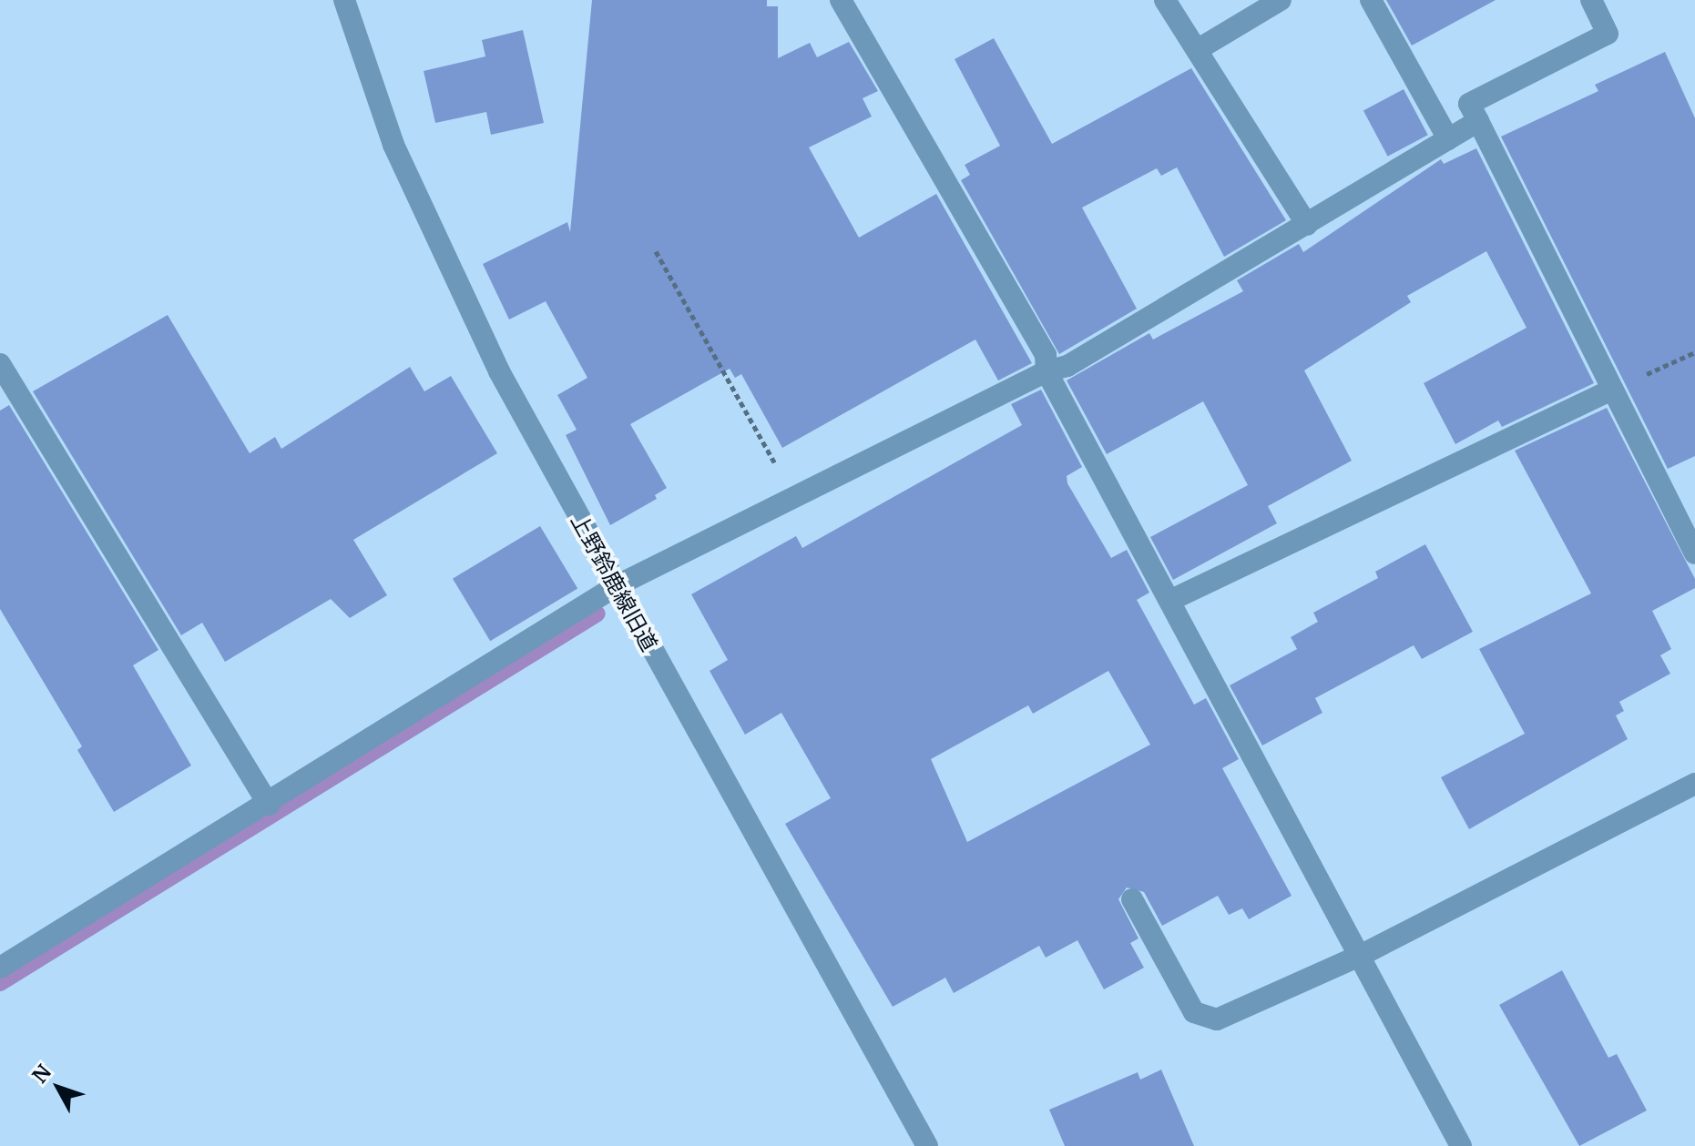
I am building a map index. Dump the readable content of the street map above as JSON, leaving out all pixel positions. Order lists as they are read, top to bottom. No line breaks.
{"streets":{"street":["上野鈴鹿線旧道"]},"north":"top left"}
